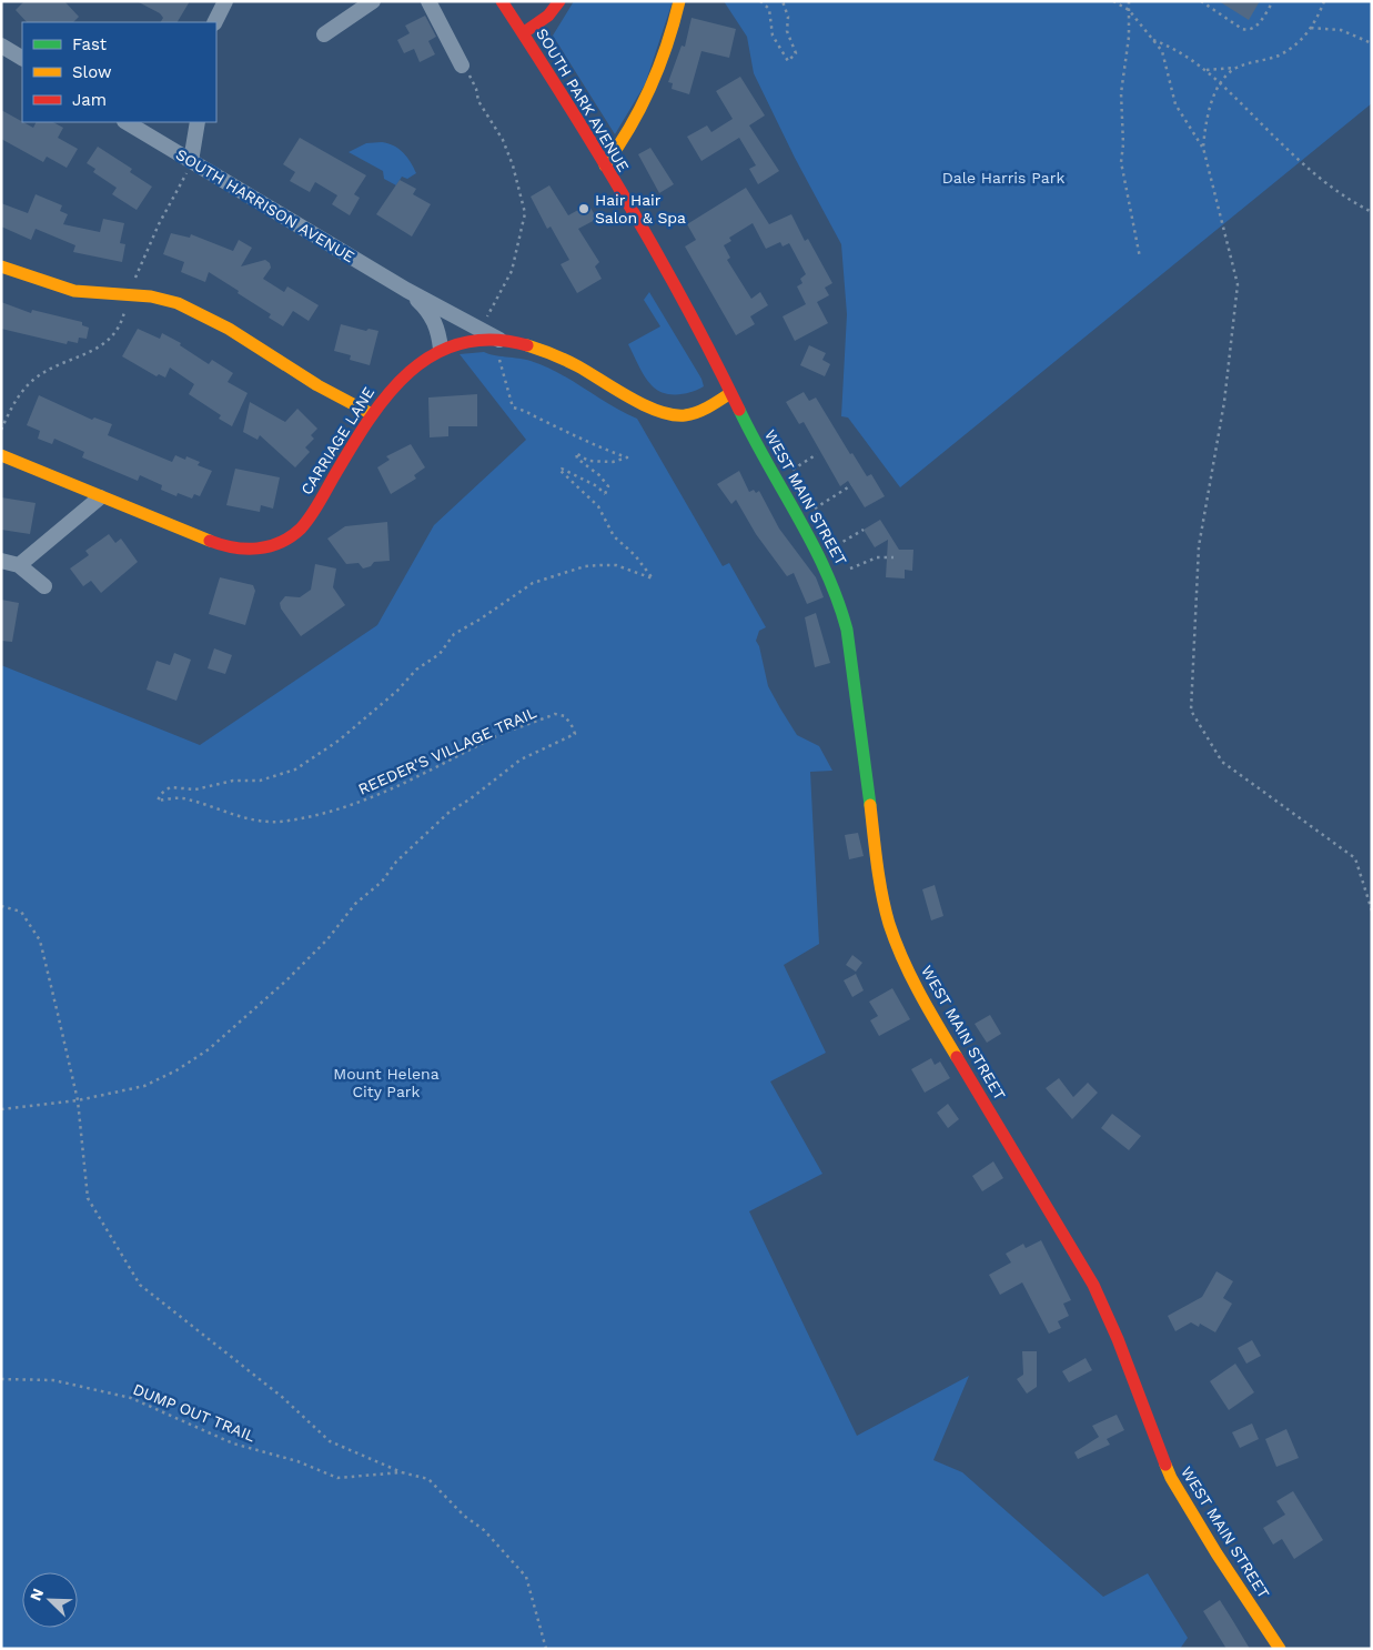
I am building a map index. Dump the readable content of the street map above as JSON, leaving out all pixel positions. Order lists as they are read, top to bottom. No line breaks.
{"streets":{"street":["SOUTH PARK AVENUE","SOUTH HARRISON AVENUE","CARRIAGE LANE","WEST MAIN STREET"],"path":["REEDER'S VILLAGE TRAIL","DUMP OUT TRAIL"]},"crossings":[["SOUTH PARK AVENUE","CARRIAGE LANE"],["SOUTH PARK AVENUE","WEST MAIN STREET"],["SOUTH HARRISON AVENUE","CARRIAGE LANE"],["CARRIAGE LANE","WEST MAIN STREET"]],"parks":["Dale Harris Park","Mount Helena City Park"],"places":["Hair Hair Salon & Spa"],"legend":["Fast","Slow","Jam"],"north":"top left"}
